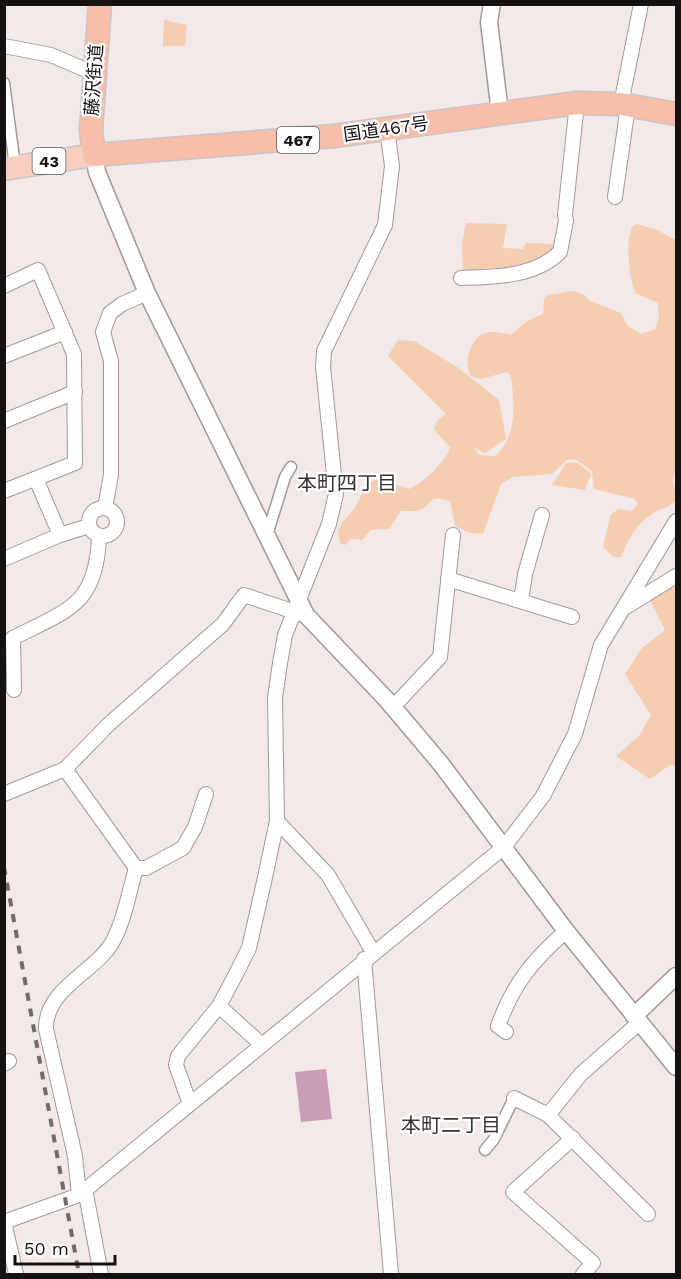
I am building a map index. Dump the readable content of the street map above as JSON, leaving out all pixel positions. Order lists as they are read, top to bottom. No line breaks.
{"streets":{"highway":["藤沢街道","国道467号","467"],"main road":["43"]},"crossings":[["藤沢街道","国道467号"],["藤沢街道","43"],["国道467号","43"]],"districts":["本町四丁目","本町二丁目"],"scale_bar":"50 m"}
